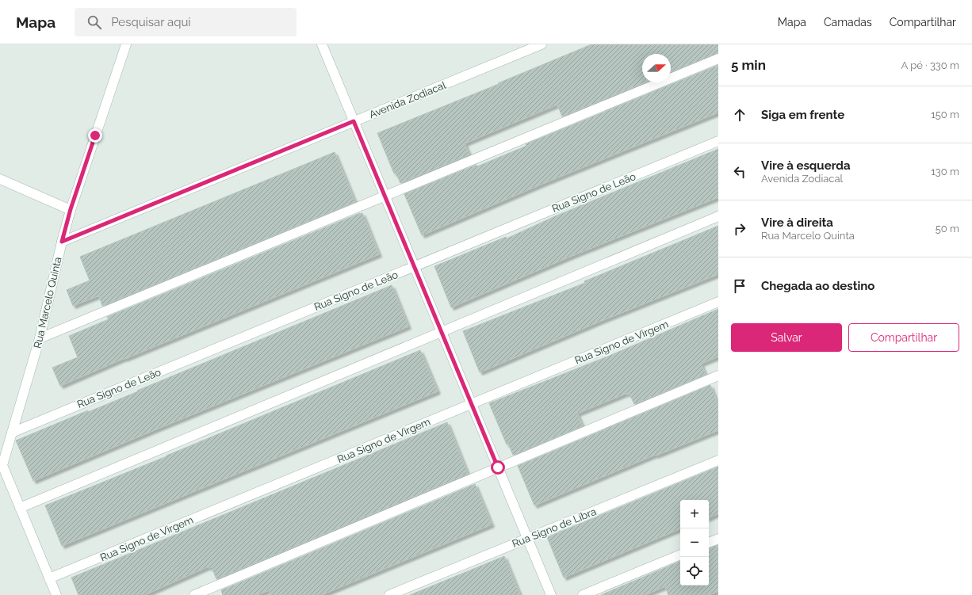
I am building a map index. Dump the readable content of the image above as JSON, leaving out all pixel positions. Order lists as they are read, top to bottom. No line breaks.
{"streets":{"street":["Avenida Zodiacal","Rua Signo de Leão","Rua Marcelo Quinta","Rua Signo de Virgem","Rua Signo de Libra"]},"crossings":[["Avenida Zodiacal","Rua Marcelo Quinta"],["Rua Signo de Leão","Rua Marcelo Quinta"]],"north":"right","page":{"header":"Mapa","search":"Pesquisar aqui","nav":["Mapa","Camadas","Compartilhar"],"heading":["5 min","A pé · 330 m"],"list":[["Siga em frente","150 m"],["Vire à esquerda","Avenida Zodiacal","130 m"],["Vire à direita","Rua Marcelo Quinta","50 m"],"Chegada ao destino"],"buttons":["Salvar","Compartilhar"],"map_buttons":["+","−"]}}
